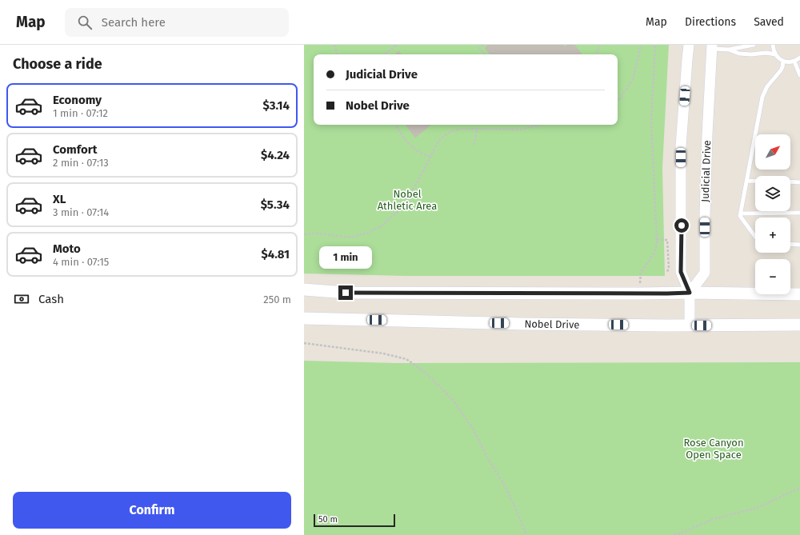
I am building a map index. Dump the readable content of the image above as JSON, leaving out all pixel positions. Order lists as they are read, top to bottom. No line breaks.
{"streets":{"main road":["Nobel Drive"],"street":["Judicial Drive"]},"parks":["Nobel Athletic Area","Rose Canyon Open Space"],"scale_bar":"50 m","north":"top right","page":{"header":"Map","search":"Search here","nav":["Map","Directions","Saved"],"heading":"Choose a ride","banner":["Judicial Drive","Nobel Drive"],"list":[{"name":"Economy","note":"1 min · 07:12","value":"$3.14"},{"name":"Comfort","note":"2 min · 07:13","value":"$4.24"},{"name":"XL","note":"3 min · 07:14","value":"$5.34"},{"name":"Moto","note":"4 min · 07:15","value":"$4.81"}],"map_buttons":["+","−"],"bubble":"1 min","pay":["Cash","250 m"],"buttons":"Confirm","scale":"50 m"}}
